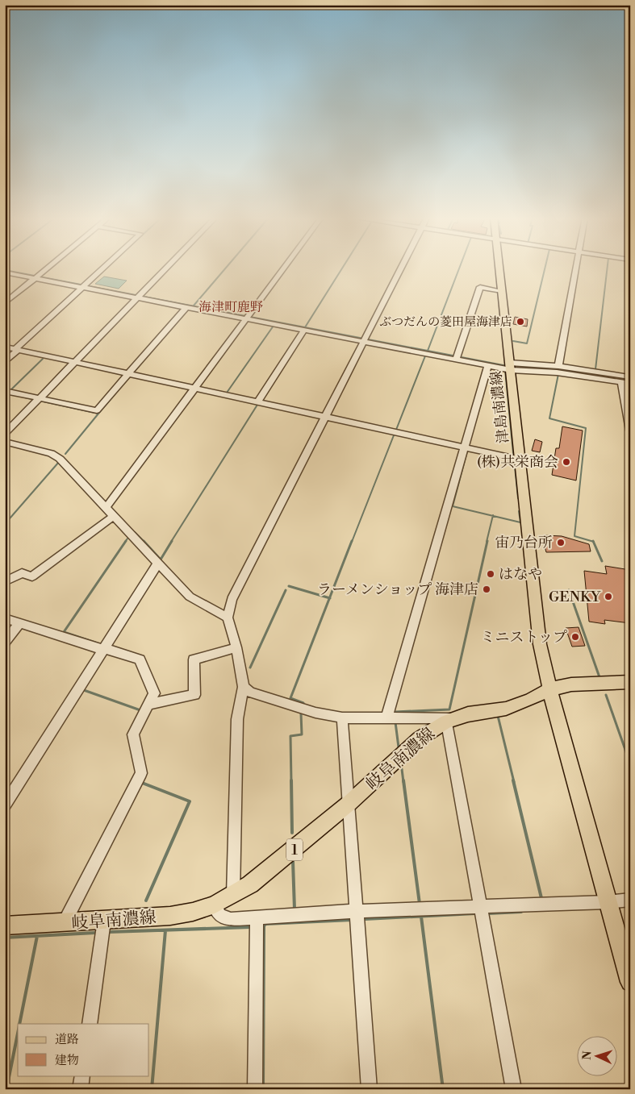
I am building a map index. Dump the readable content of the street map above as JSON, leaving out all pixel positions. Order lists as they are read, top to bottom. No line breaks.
{"streets":{"main road":["津島南濃線","岐阜南濃線","1"]},"crossings":[["津島南濃線","岐阜南濃線"]],"districts":["海津町鹿野"],"places":["ぶつだんの菱田屋海津店","(株)共栄商会","宙乃台所","はなや","ラーメンショップ 海津店","GENKY","ミニストップ"],"legend":["道路","建物"],"north":"left"}
